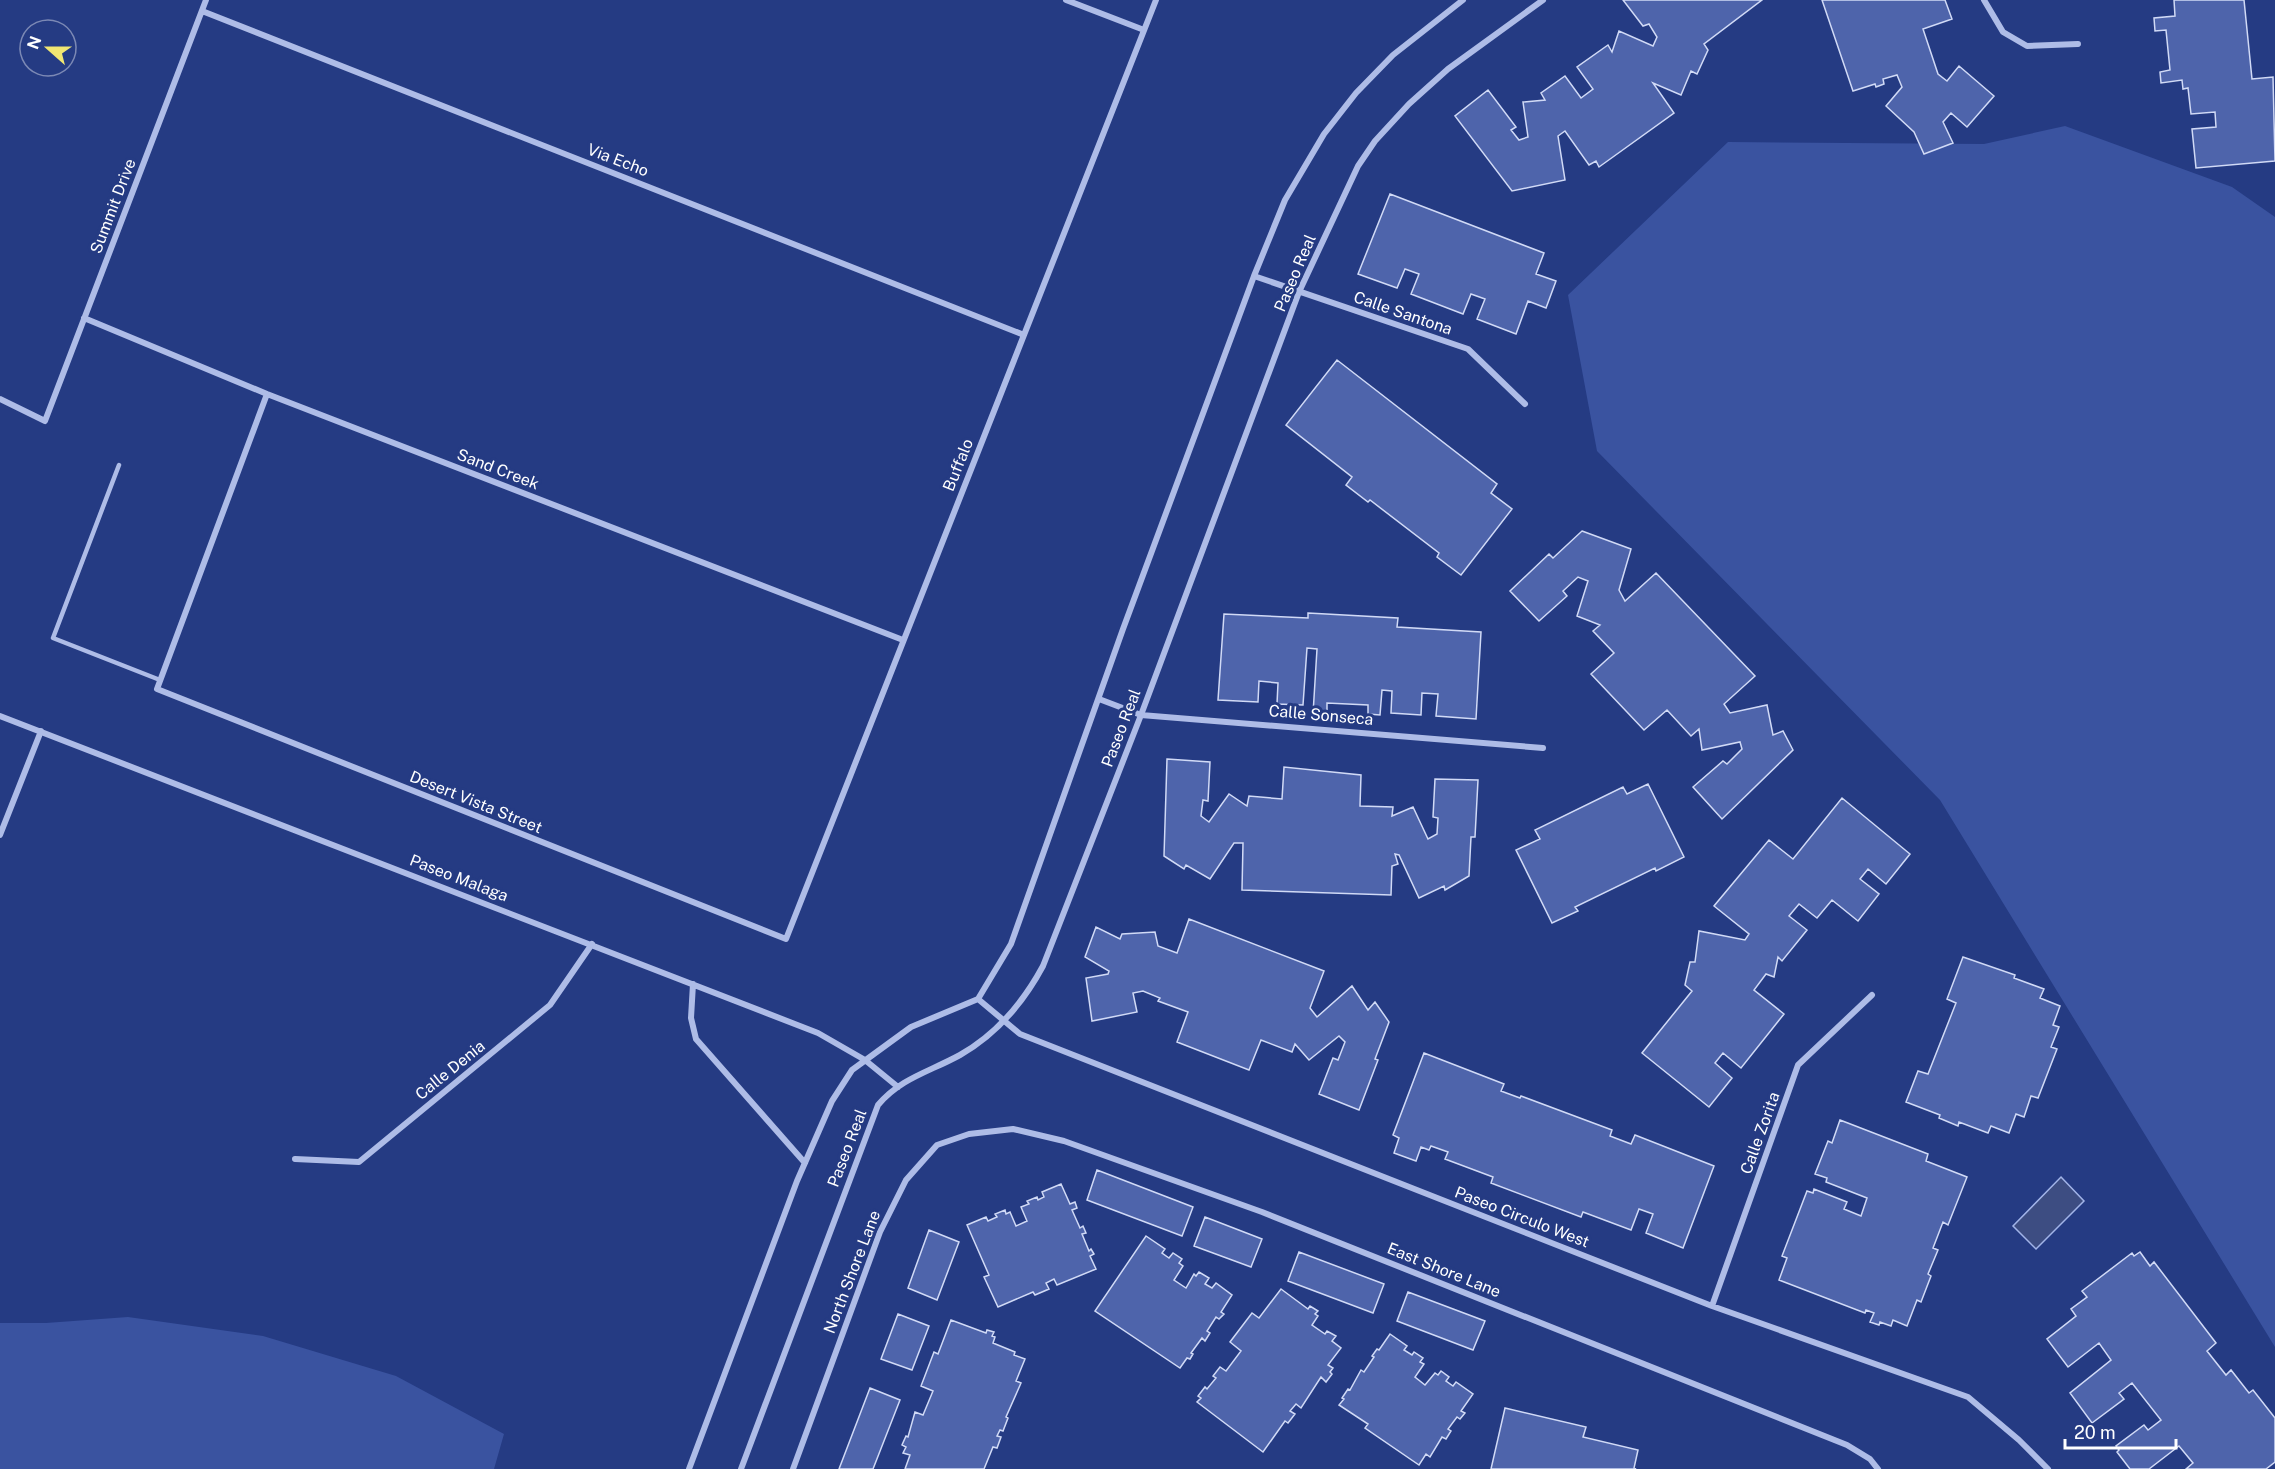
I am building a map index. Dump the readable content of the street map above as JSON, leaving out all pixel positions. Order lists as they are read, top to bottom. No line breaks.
{"streets":{"street":["Via Echo","Summit Drive","Paseo Real","Calle Santona","Buffalo","Sand Creek","Calle Sonseca","Desert Vista Street","Paseo Malaga","Calle Denia","Calle Zorita","Paseo Circulo West","East Shore Lane","North Shore Lane"]},"crossings":[["Via Echo","Summit Drive"],["Via Echo","Buffalo"],["Summit Drive","Sand Creek"],["Paseo Real","Calle Santona"],["Paseo Real","Calle Sonseca"],["Paseo Real","Paseo Malaga"],["Paseo Real","Paseo Circulo West"],["Buffalo","Sand Creek"],["Buffalo","Desert Vista Street"],["Paseo Malaga","Calle Denia"],["Calle Zorita","Paseo Circulo West"],["East Shore Lane","North Shore Lane"]],"scale_bar":"20 m","north":"left"}
